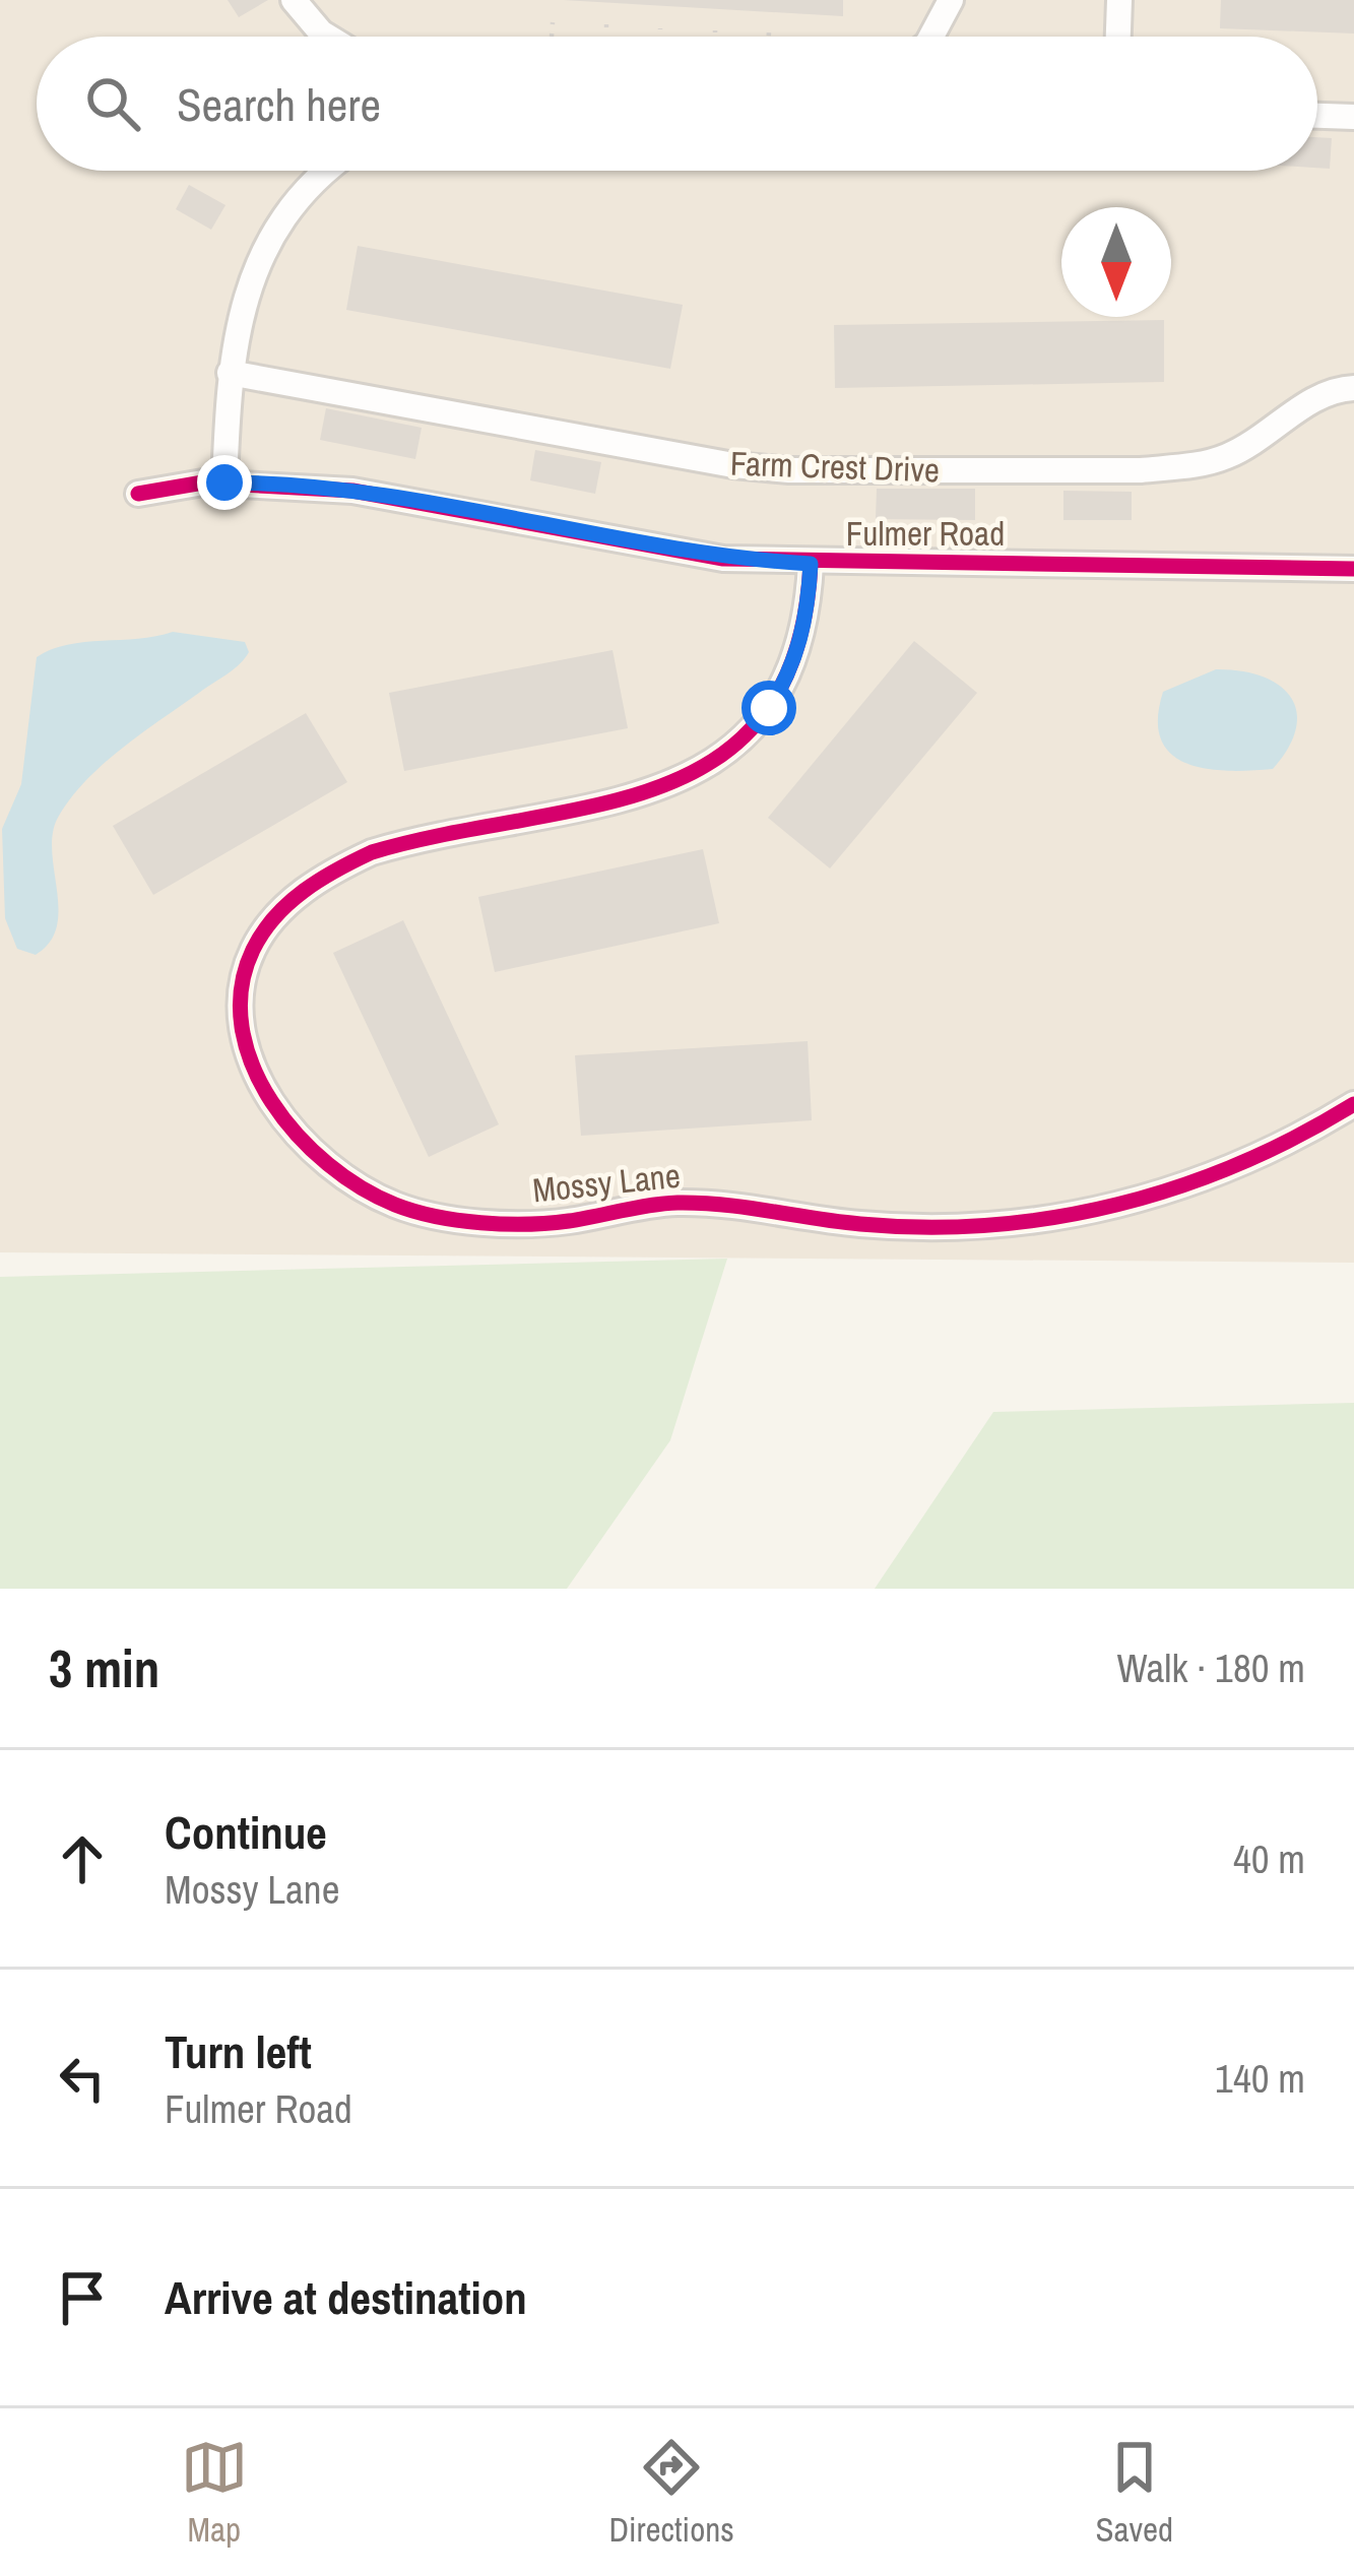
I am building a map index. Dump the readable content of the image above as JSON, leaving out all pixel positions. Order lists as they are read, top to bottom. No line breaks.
{"streets":{"street":["Farm Crest Drive","Fulmer Road","Mossy Lane"]},"crossings":[["Fulmer Road","Mossy Lane"]],"north":"bottom","page":{"search":"Search here","heading":["3 min","Walk · 180 m"],"list":[["Continue","Mossy Lane","40 m"],["Turn left","Fulmer Road","140 m"],"Arrive at destination"],"nav":["Map","Directions","Saved"]}}
